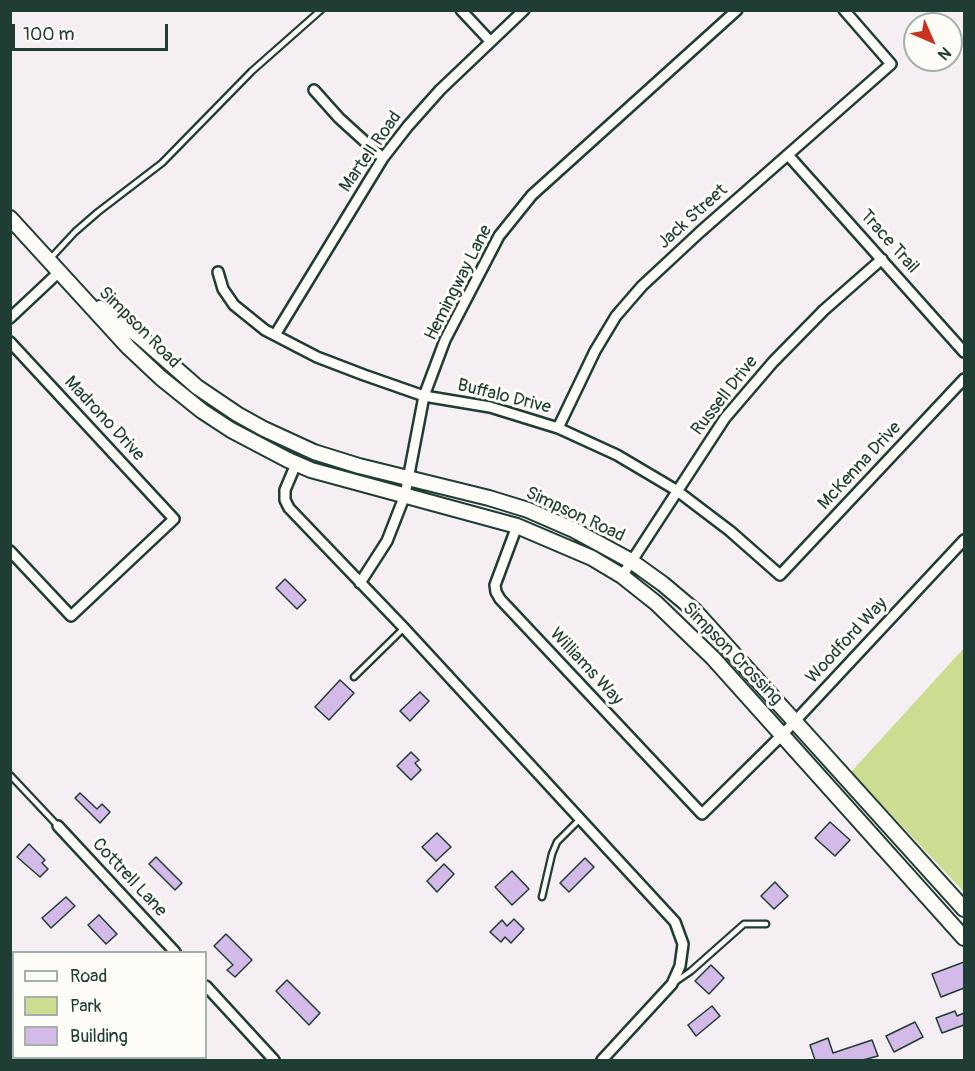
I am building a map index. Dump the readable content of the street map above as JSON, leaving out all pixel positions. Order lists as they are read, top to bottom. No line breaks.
{"streets":{"street":["Martell Road","Jack Street","Trace Trail","Hemingway Lane","Simpson Road","Russell Drive","Buffalo Drive","Madrono Drive","McKenna Drive","Woodford Way","Simpson Crossing","Williams Way","Cottrell Lane"]},"crossings":[["Martell Road","Buffalo Drive"],["Jack Street","Trace Trail"],["Jack Street","Buffalo Drive"],["Trace Trail","Russell Drive"],["Hemingway Lane","Simpson Road"],["Hemingway Lane","Buffalo Drive"],["Hemingway Lane","Simpson Crossing"],["Simpson Road","Russell Drive"],["Simpson Road","Woodford Way"],["Simpson Road","Simpson Crossing"],["Russell Drive","Buffalo Drive"],["Russell Drive","Simpson Crossing"],["Buffalo Drive","McKenna Drive"],["Woodford Way","Simpson Crossing"],["Woodford Way","Williams Way"],["Simpson Crossing","Williams Way"]],"legend":["Road","Park","Building"],"scale_bar":"100 m","north":"bottom right"}
